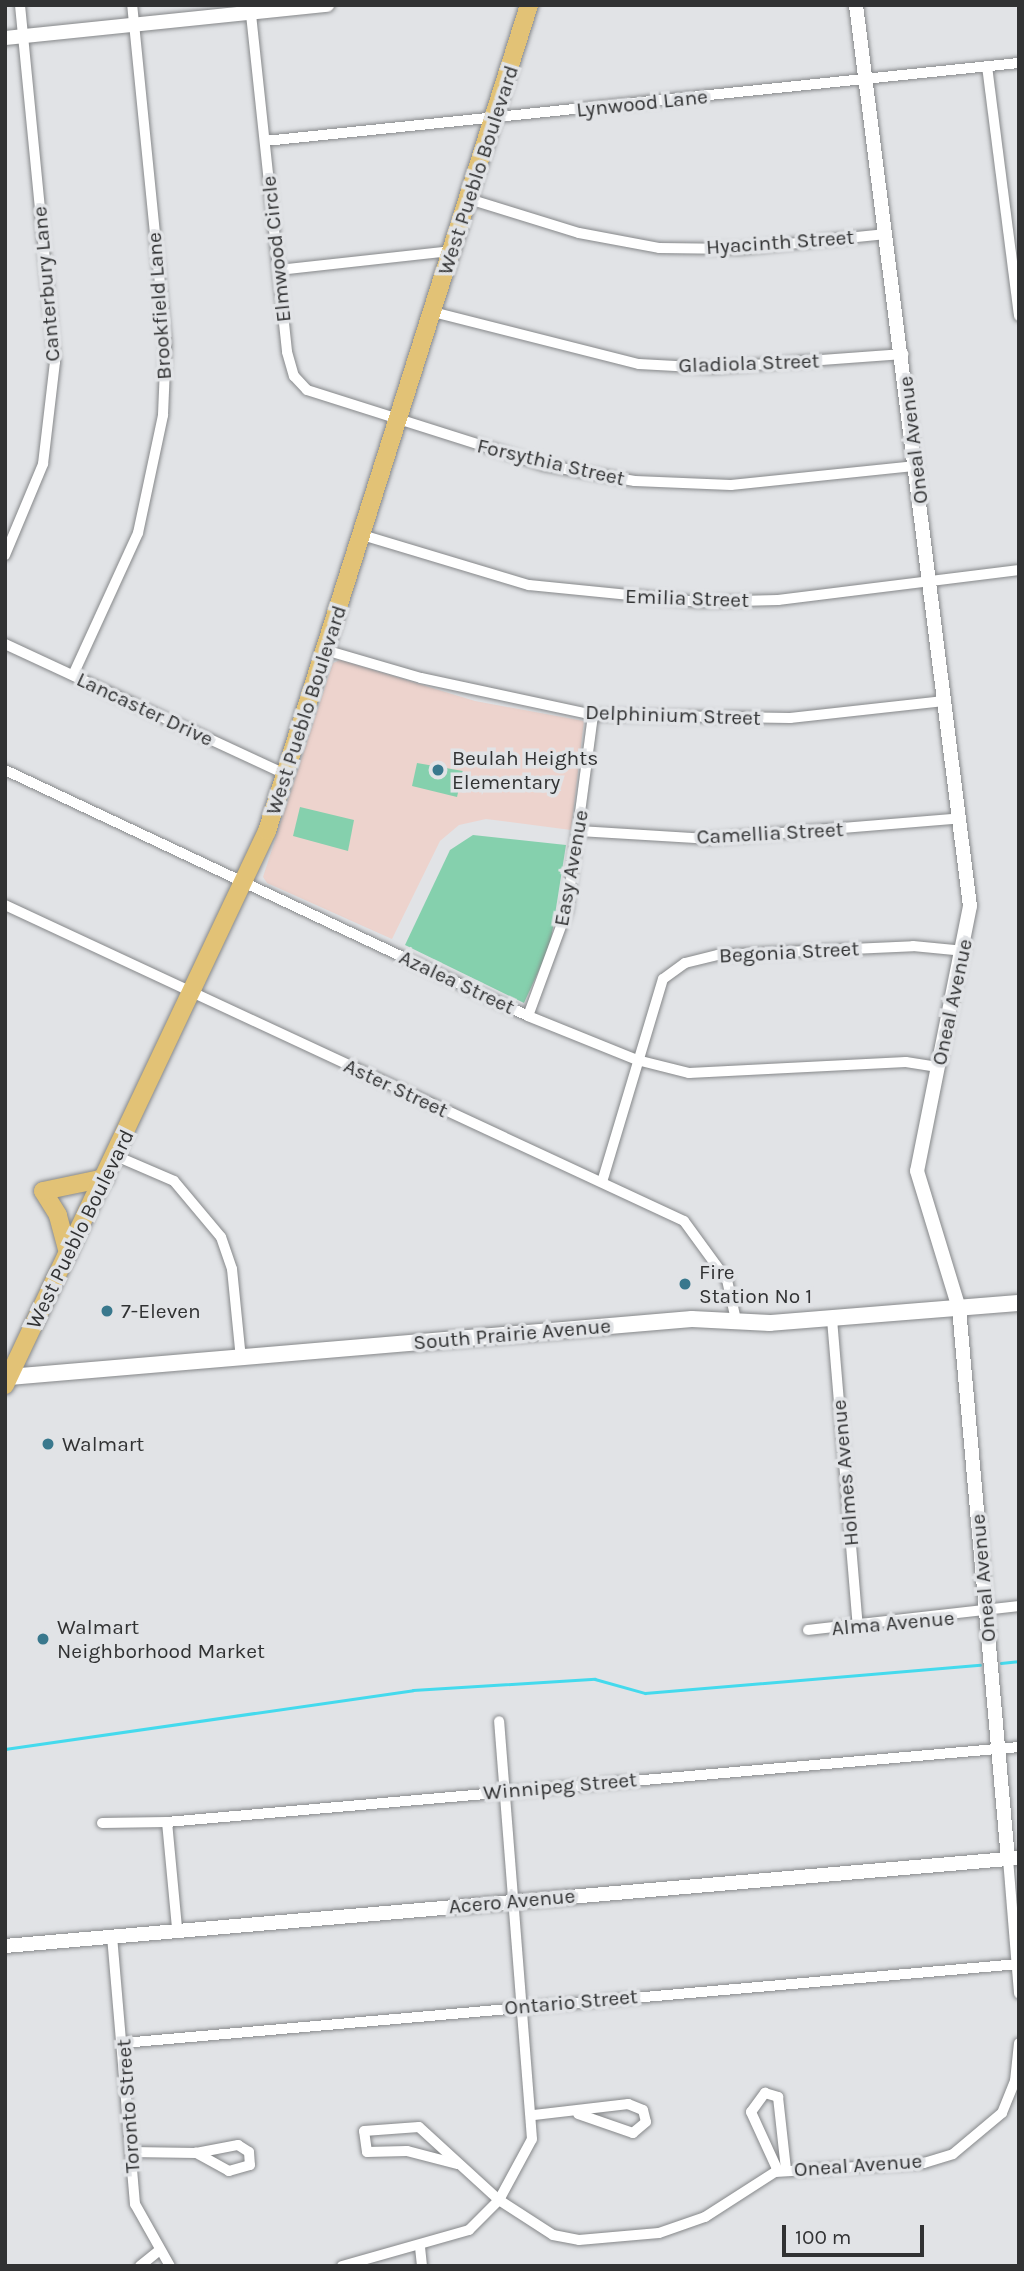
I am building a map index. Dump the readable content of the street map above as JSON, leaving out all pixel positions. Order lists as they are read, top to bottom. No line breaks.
{"streets":{"main road":["West Pueblo Boulevard","South Prairie Avenue"],"street":["Lynwood Lane","Hyacinth Street","Elmwood Circle","Canterbury Lane","Brookfield Lane","Gladiola Street","Oneal Avenue","Forsythia Street","Emilia Street","Lancaster Drive","Delphinium Street","Camellia Street","Easy Avenue","Begonia Street","Azalea Street","Aster Street","Holmes Avenue","Alma Avenue","Winnipeg Street","Acero Avenue","Ontario Street","Toronto Street"]},"crossings":[["Lynwood Lane","West Pueblo Boulevard"],["Lynwood Lane","Elmwood Circle"],["Lynwood Lane","Oneal Avenue"],["West Pueblo Boulevard","Hyacinth Street"],["West Pueblo Boulevard","Elmwood Circle"],["West Pueblo Boulevard","Gladiola Street"],["West Pueblo Boulevard","Forsythia Street"],["West Pueblo Boulevard","Emilia Street"],["West Pueblo Boulevard","Lancaster Drive"],["West Pueblo Boulevard","Delphinium Street"],["West Pueblo Boulevard","Azalea Street"],["West Pueblo Boulevard","Aster Street"],["West Pueblo Boulevard","South Prairie Avenue"],["Hyacinth Street","Oneal Avenue"],["Elmwood Circle","Forsythia Street"],["Brookfield Lane","Lancaster Drive"],["Gladiola Street","Oneal Avenue"],["Oneal Avenue","Forsythia Street"],["Oneal Avenue","Emilia Street"],["Oneal Avenue","Delphinium Street"],["Oneal Avenue","Camellia Street"],["Oneal Avenue","Begonia Street"],["Oneal Avenue","Azalea Street"],["Oneal Avenue","South Prairie Avenue"],["Oneal Avenue","Alma Avenue"],["Oneal Avenue","Winnipeg Street"],["Oneal Avenue","Acero Avenue"],["Oneal Avenue","Ontario Street"],["Delphinium Street","Easy Avenue"],["Camellia Street","Easy Avenue"],["Easy Avenue","Azalea Street"],["Begonia Street","Azalea Street"],["Begonia Street","Aster Street"],["Aster Street","South Prairie Avenue"],["South Prairie Avenue","Holmes Avenue"],["Holmes Avenue","Alma Avenue"],["Acero Avenue","Toronto Street"],["Ontario Street","Toronto Street"]],"places":["Beulah Heights Elementary","Fire Station No 1","7-Eleven","Walmart","Walmart Neighborhood Market"],"scale_bar":"100 m"}
